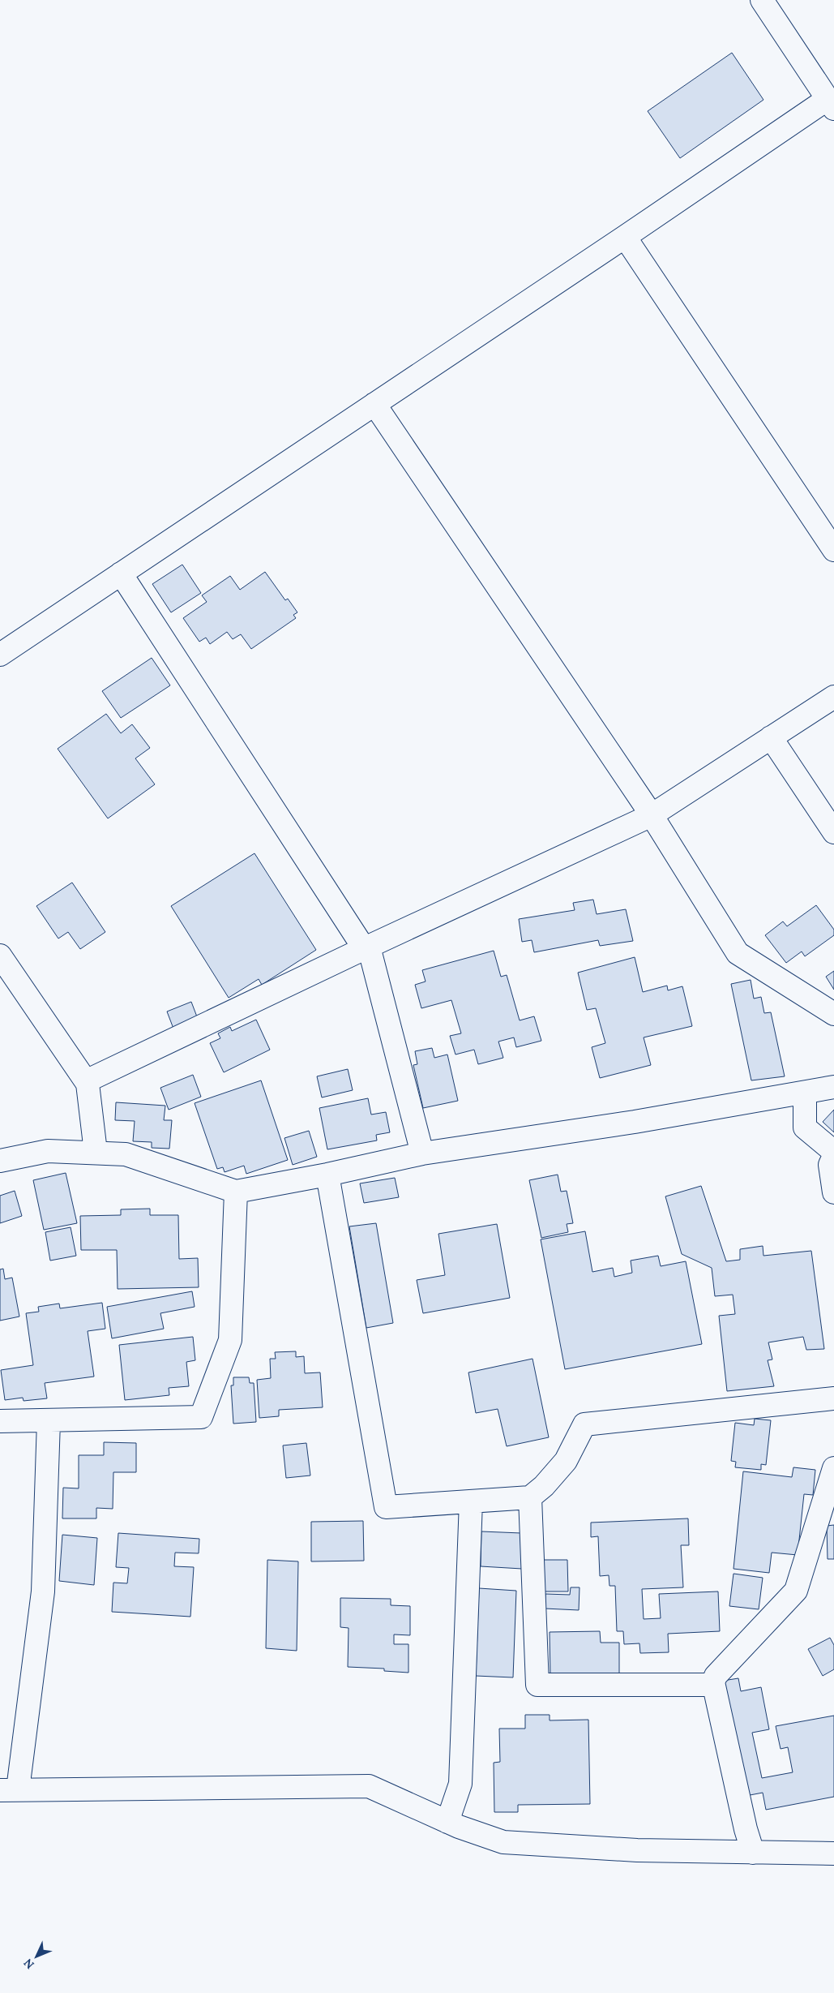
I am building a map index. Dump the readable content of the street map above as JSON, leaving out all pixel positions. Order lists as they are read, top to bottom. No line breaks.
{"north":"bottom left"}
